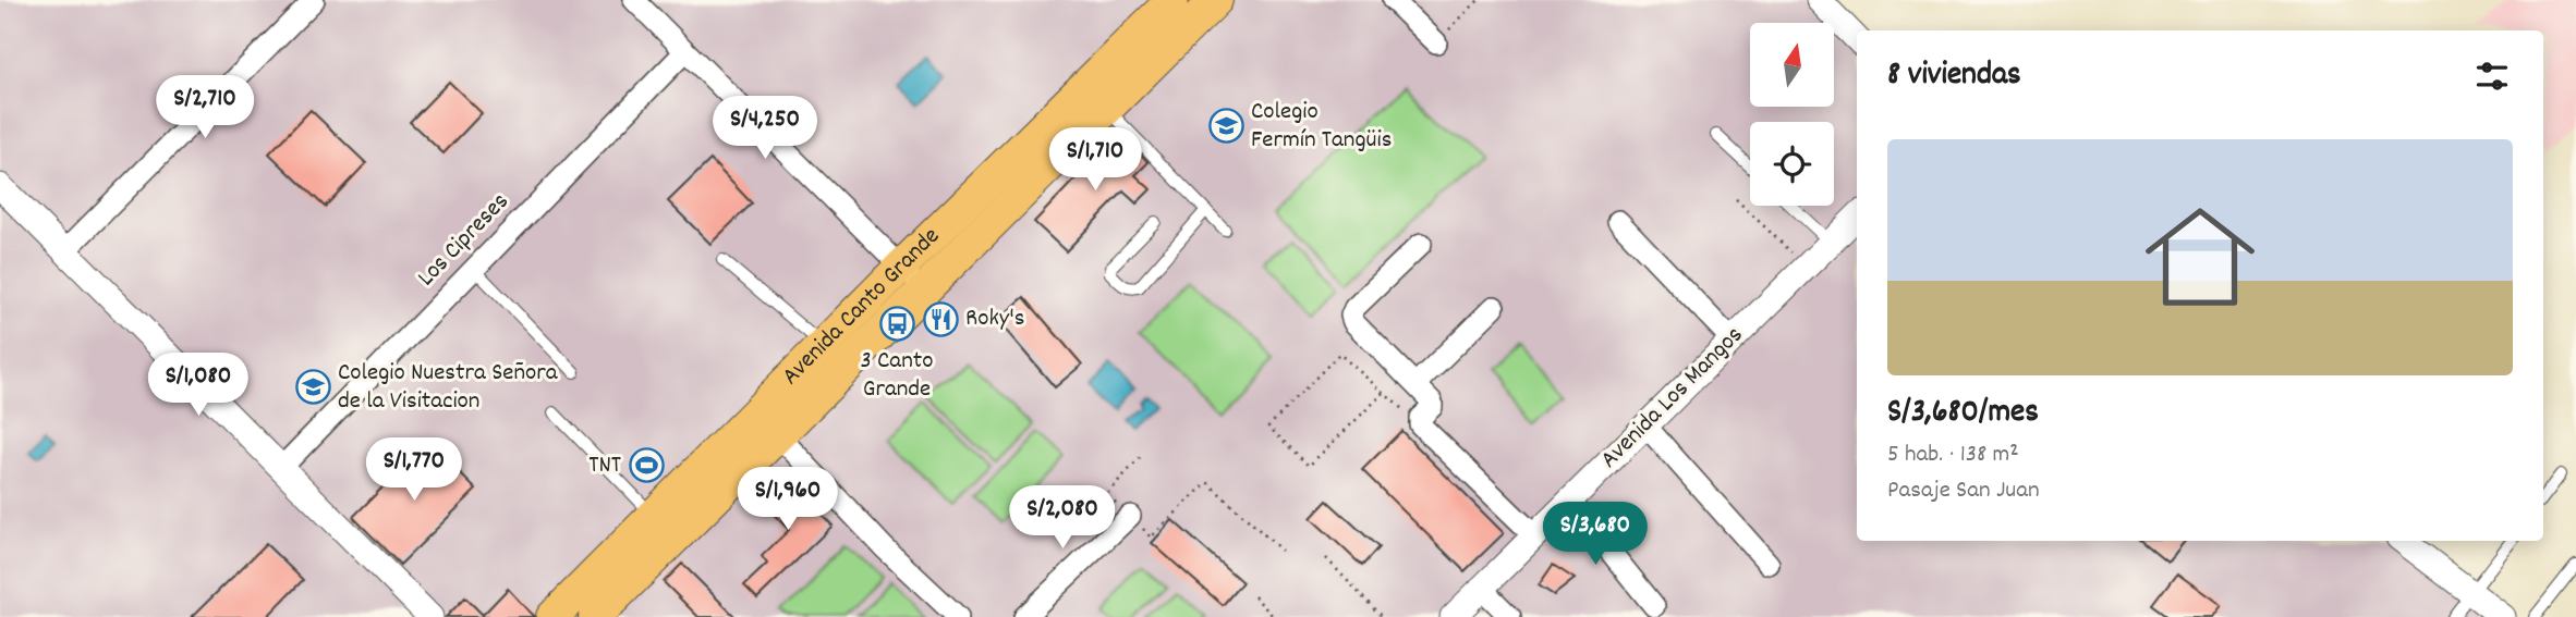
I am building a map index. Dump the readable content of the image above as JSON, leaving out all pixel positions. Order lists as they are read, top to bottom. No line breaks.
{"streets":{"main road":["Avenida Canto Grande"],"street":["Los Cipreses","Avenida Los Mangos"]},"places":{"school or university":["Colegio Fermín Tangüis","Colegio Nuestra Señora de la Visitacion"],"restaurant":["Roky's"],"bus stop":["3 Canto Grande"],"sports":["TNT"]},"north":"top","page":{"heading":"8 viviendas","price":["S/2,710","S/4,250","S/1,710","S/1,080","S/1,770","S/1,960","S/2,080","S/3,680"],"list":[{"name":"S/3,680/mes","note":"5 hab. · 138 m² · Pasaje San Juan"}]}}
